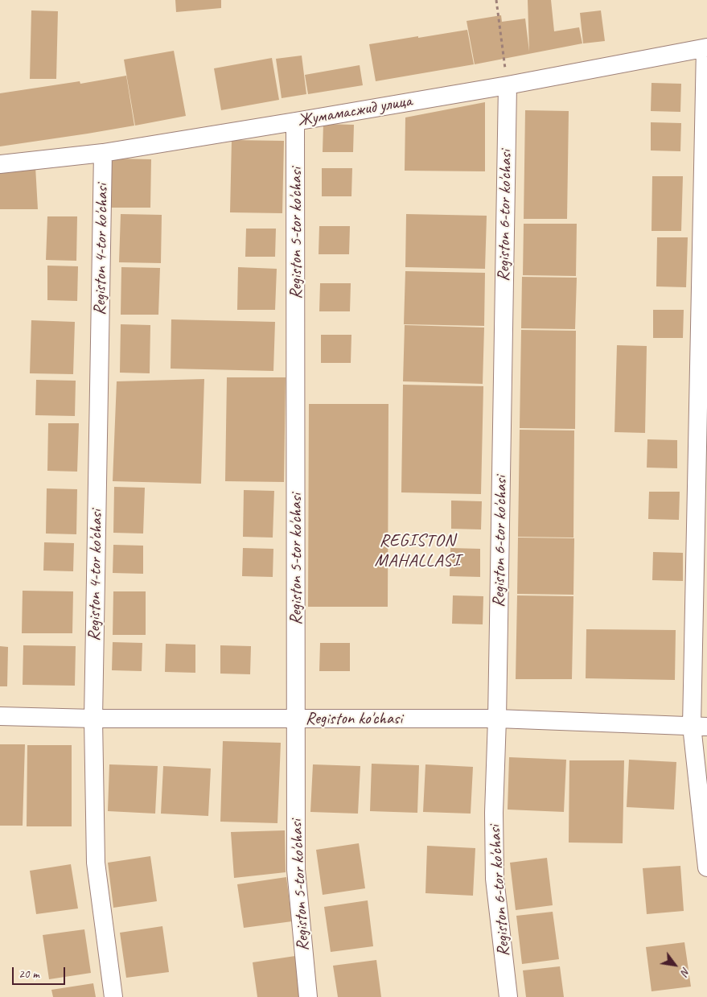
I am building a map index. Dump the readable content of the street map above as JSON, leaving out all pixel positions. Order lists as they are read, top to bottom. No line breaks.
{"streets":{"street":["Жумамасжид улица","Registon 6-tor ko'chasi","Registon 5-tor ko'chasi","Registon 4-tor ko'chasi","Registon ko'chasi"]},"crossings":[["Жумамасжид улица","Registon 6-tor ko'chasi"],["Жумамасжид улица","Registon 5-tor ko'chasi"],["Жумамасжид улица","Registon 4-tor ko'chasi"],["Registon 6-tor ko'chasi","Registon ko'chasi"],["Registon 5-tor ko'chasi","Registon ko'chasi"],["Registon 4-tor ko'chasi","Registon ko'chasi"]],"districts":["REGISTON MAHALLASI"],"scale_bar":"20 m","north":"bottom right"}
